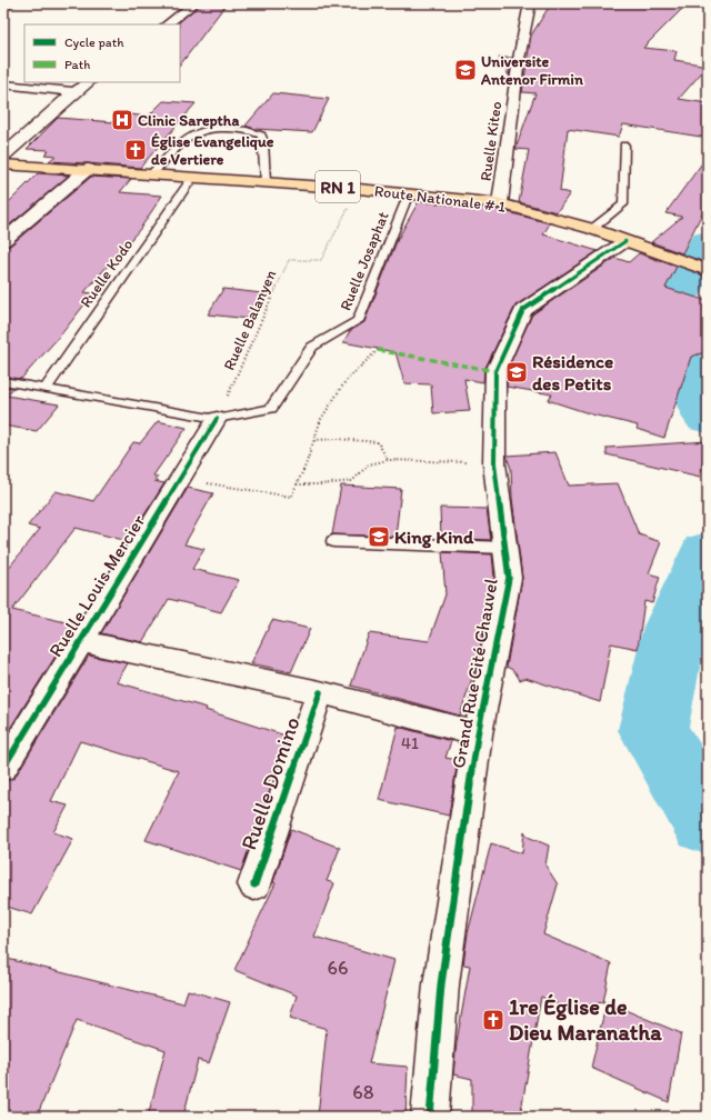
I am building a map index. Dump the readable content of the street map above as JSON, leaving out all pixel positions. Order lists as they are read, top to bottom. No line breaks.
{"streets":{"main road":["RN 1","Route Nationale # 1"],"street":["Ruelle Kiteo","Ruelle Louis Mercier","Grand Rue Cité Chauvel","Ruelle Domino"],"lane":["Ruelle Josaphat","Ruelle Kodo"],"path":["Ruelle Balanyen"]},"crossings":[["Ruelle Kiteo","Route Nationale # 1"],["Route Nationale # 1","Ruelle Josaphat"],["Route Nationale # 1","Ruelle Kodo"],["Route Nationale # 1","Ruelle Balanyen"],["Route Nationale # 1","Grand Rue Cité Chauvel"],["Ruelle Josaphat","Ruelle Balanyen"],["Ruelle Josaphat","Ruelle Louis Mercier"],["Ruelle Balanyen","Ruelle Louis Mercier"]],"places":{"school or university":["Universite Antenor Firmin","Résidence des Petits","King Kind"],"hospital":["Clinic Sareptha"],"church":["Église Evangelique de Vertiere","1re Église de Dieu Maranatha"]},"house_numbers":["41","66","68"],"legend":["Cycle path","Path"]}
